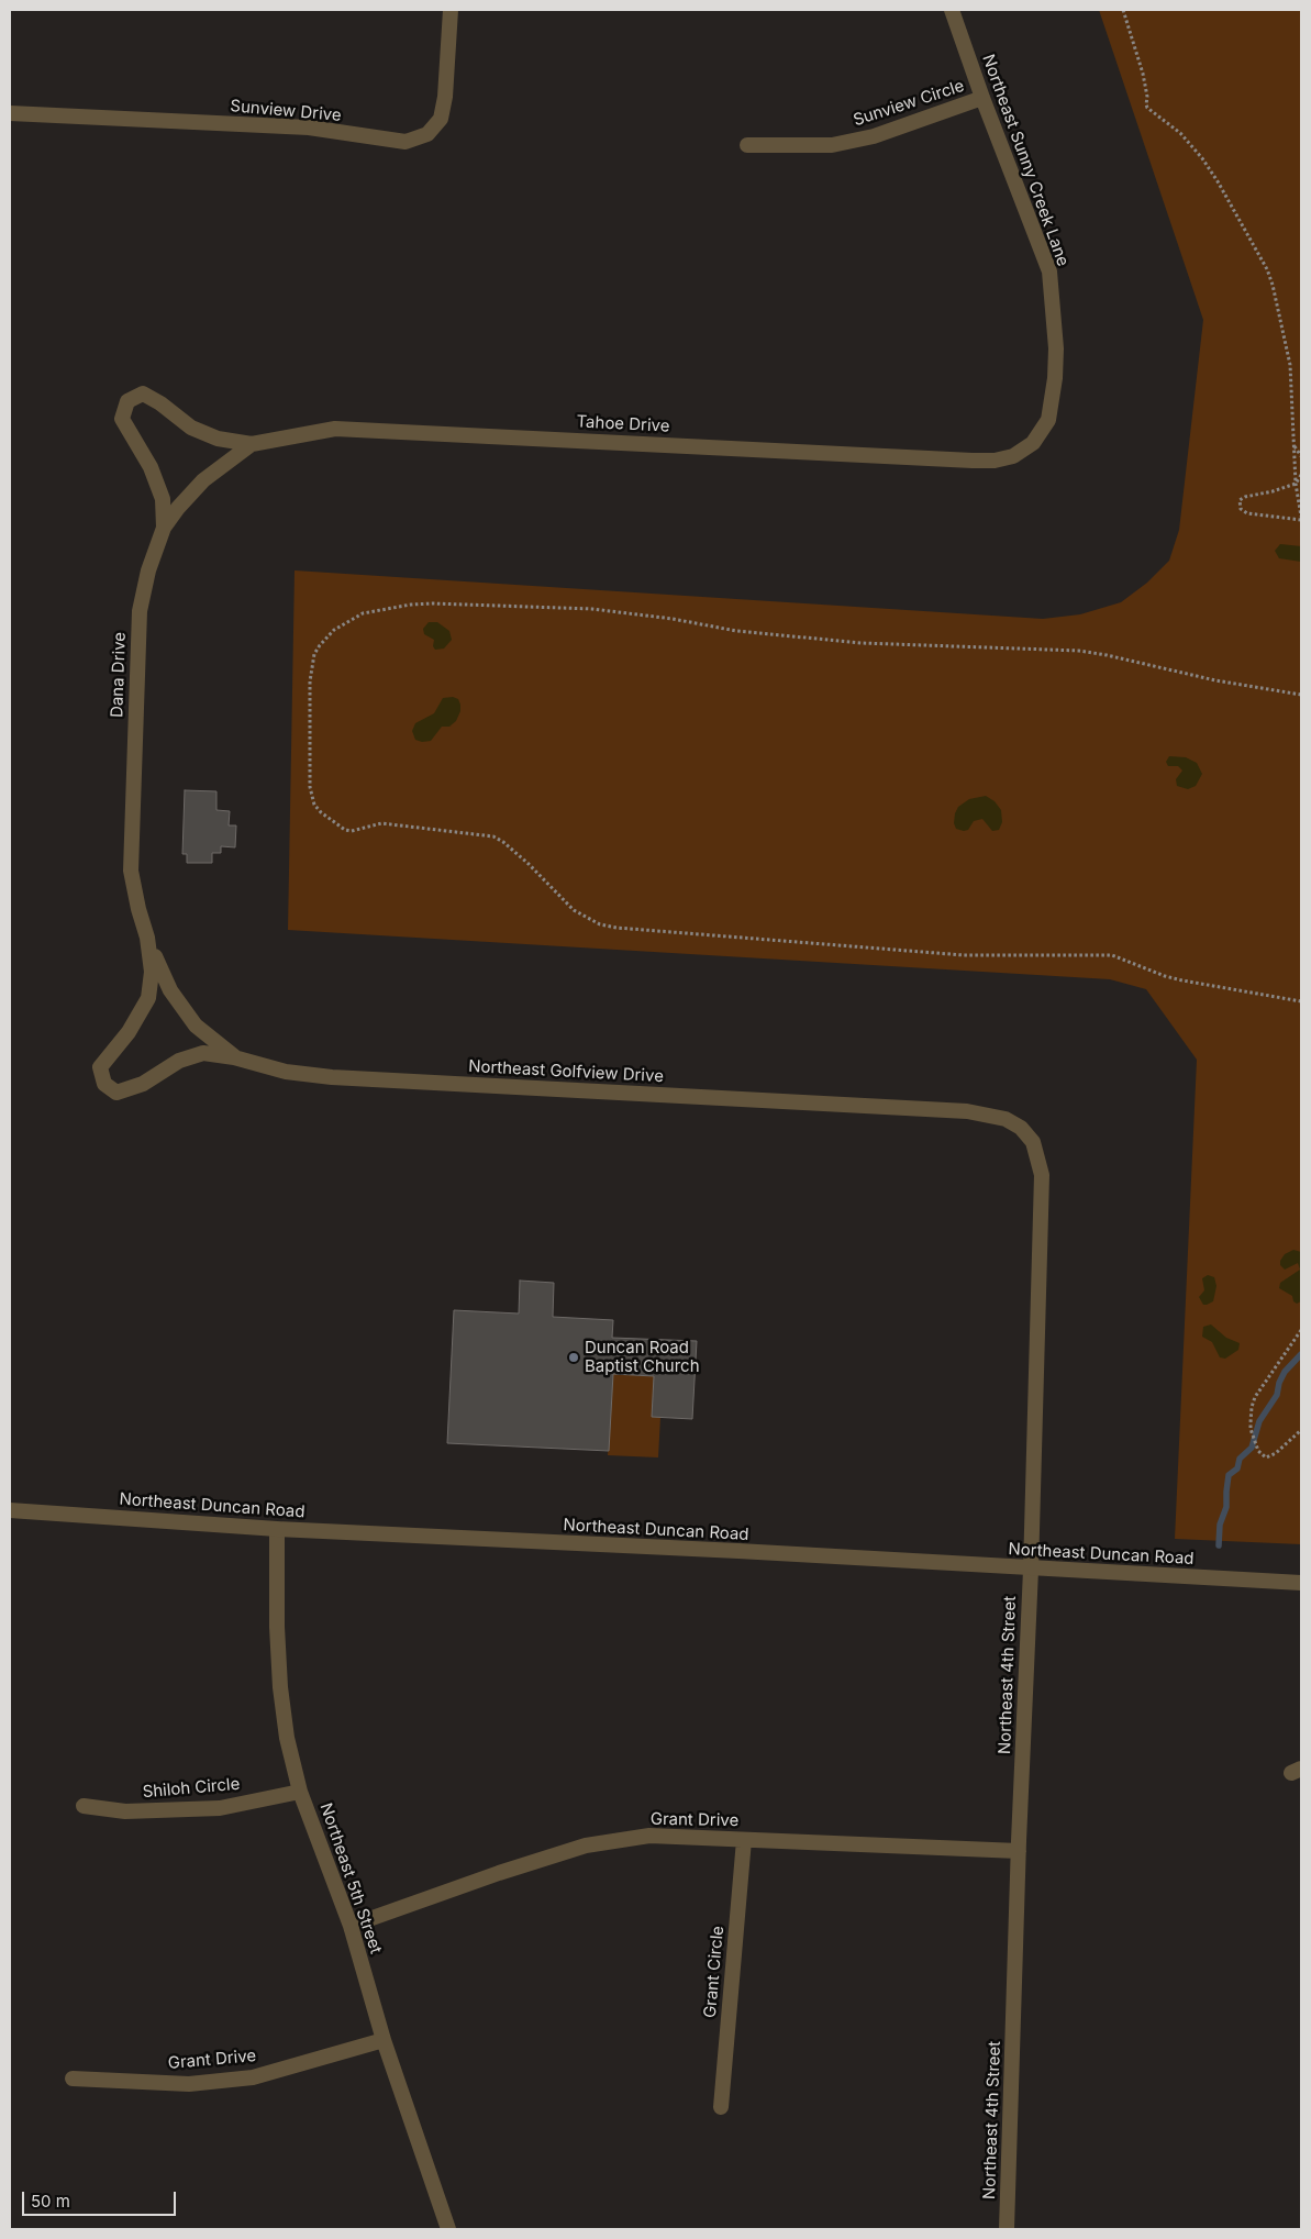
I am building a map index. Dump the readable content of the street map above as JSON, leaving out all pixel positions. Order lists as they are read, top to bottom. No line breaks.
{"streets":{"street":["Sunview Circle","Sunview Drive","Northeast Sunny Creek Lane","Tahoe Drive","Dana Drive","Northeast Golfview Drive","Northeast Duncan Road","Northeast 4th Street","Shiloh Circle","Grant Drive","Northeast 5th Street","Grant Circle"]},"crossings":[["Sunview Circle","Northeast Sunny Creek Lane"],["Northeast Sunny Creek Lane","Tahoe Drive"],["Tahoe Drive","Dana Drive"],["Dana Drive","Northeast Golfview Drive"],["Northeast Golfview Drive","Northeast 4th Street"],["Northeast Duncan Road","Northeast 4th Street"],["Northeast Duncan Road","Northeast 5th Street"],["Northeast 4th Street","Grant Drive"],["Shiloh Circle","Northeast 5th Street"],["Grant Drive","Northeast 5th Street"],["Grant Drive","Grant Circle"]],"places":["Duncan Road Baptist Church"],"scale_bar":"50 m"}
